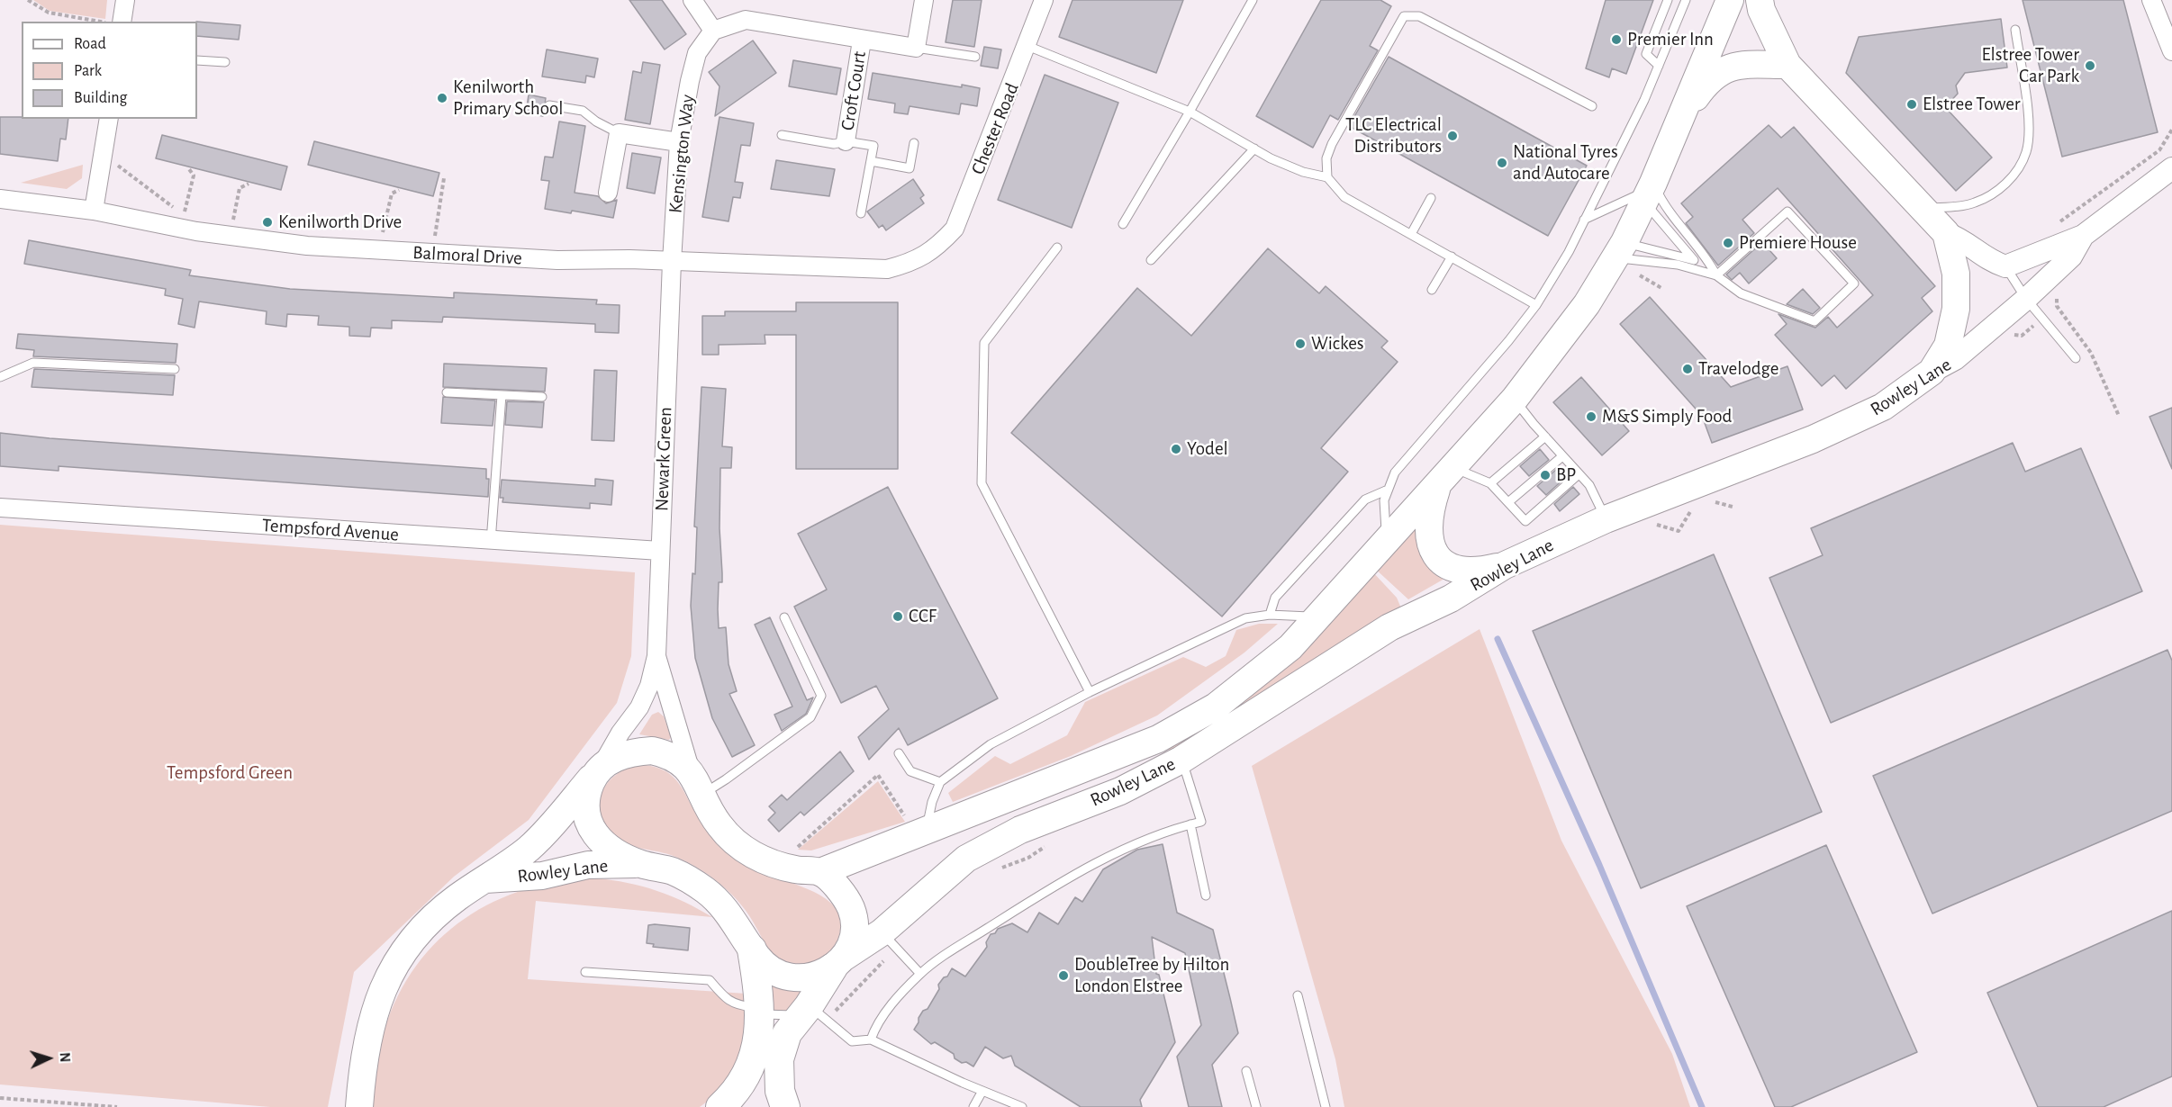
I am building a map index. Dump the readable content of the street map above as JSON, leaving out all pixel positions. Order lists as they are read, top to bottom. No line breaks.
{"streets":{"main road":["Rowley Lane"],"street":["Croft Court","Chester Road","Kensington Way","Balmoral Drive","Newark Green","Tempsford Avenue"]},"crossings":[["Chester Road","Balmoral Drive"],["Kensington Way","Balmoral Drive"],["Kensington Way","Newark Green"],["Balmoral Drive","Newark Green"],["Rowley Lane","Newark Green"],["Newark Green","Tempsford Avenue"]],"parks":["Tempsford Green"],"places":["Premier Inn","Elstree Tower Car Park","Kenilworth Primary School","Elstree Tower","TLC Electrical Distributors","National Tyres and Autocare","Kenilworth Drive","Premiere House","Wickes","Travelodge","M&S Simply Food","Yodel","BP","CCF","DoubleTree by Hilton London Elstree"],"legend":["Road","Park","Building"],"north":"right"}
